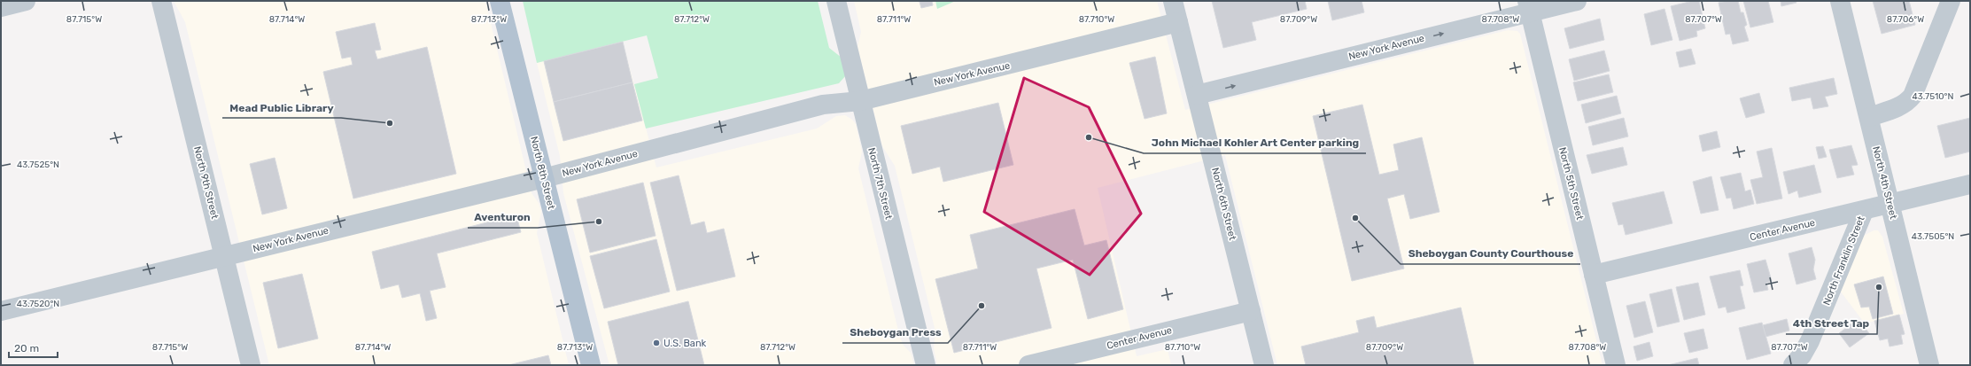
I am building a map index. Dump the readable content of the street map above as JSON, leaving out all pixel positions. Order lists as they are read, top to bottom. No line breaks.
{"streets":{"main road":["North 8th Street"],"street":["New York Avenue","North 9th Street","North 4th Street","North 7th Street","North 5th Street","North 6th Street","Center Avenue","North Franklin Street"]},"crossings":[["New York Avenue","North 8th Street"],["New York Avenue","North 9th Street"],["New York Avenue","North 7th Street"],["New York Avenue","North 5th Street"],["New York Avenue","North 6th Street"],["North 4th Street","Center Avenue"],["North 5th Street","Center Avenue"],["North 6th Street","Center Avenue"],["Center Avenue","North Franklin Street"]],"places":["Mead Public Library","John Michael Kohler Art Center parking","Sheboygan County Courthouse","Aventuron","4th Street Tap","Sheboygan Press","U.S. Bank"],"scale_bar":"20 m","coordinates":["87.710°W","87.709°W","87.707°W","87.706°W","87.715°W","87.714°W","87.713°W","87.712°W","87.711°W","87.708°W","43.7510°N","43.7525°N","43.7505°N","43.7520°N"]}
